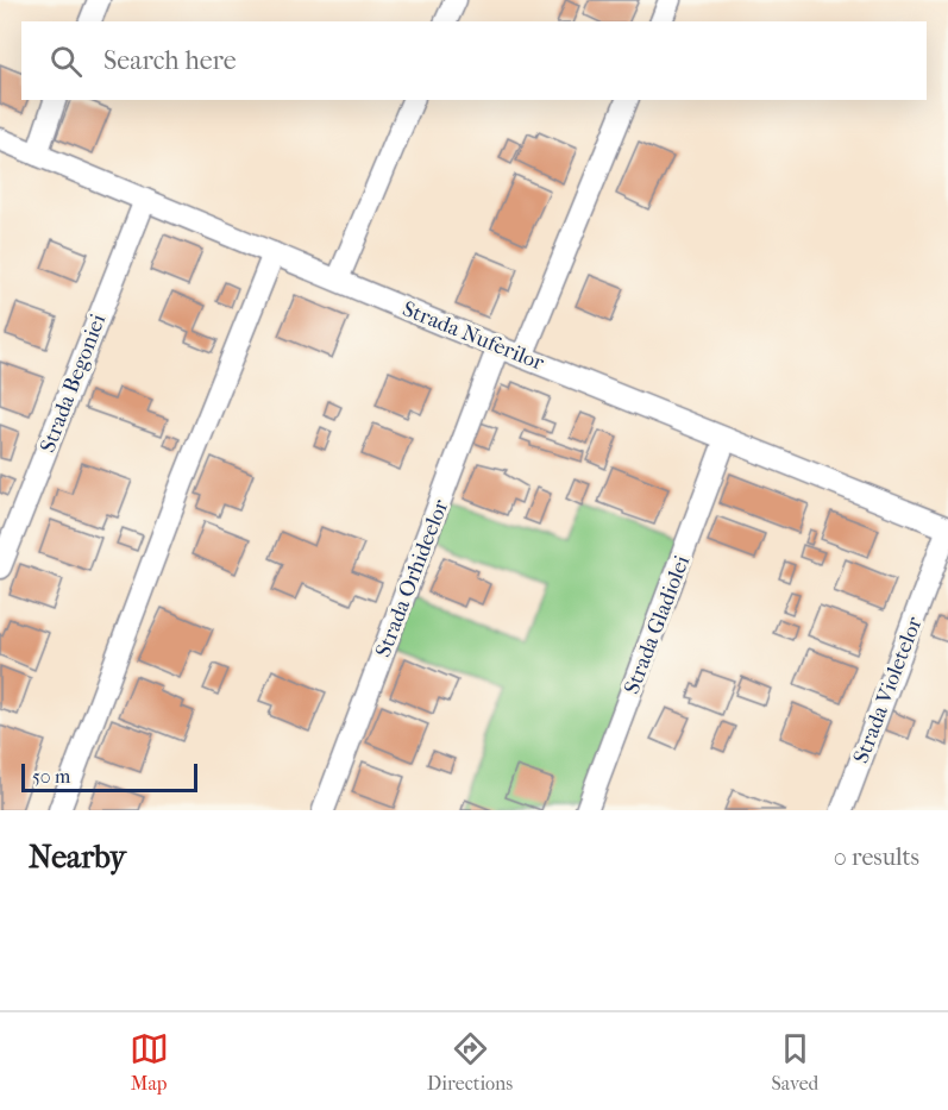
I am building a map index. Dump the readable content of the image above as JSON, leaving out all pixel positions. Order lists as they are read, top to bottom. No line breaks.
{"streets":{"street":["Strada Nuferilor","Strada Begoniei","Strada Orhideelor","Strada Gladiolei","Strada Violetelor"]},"crossings":[["Strada Nuferilor","Strada Begoniei"],["Strada Nuferilor","Strada Orhideelor"],["Strada Nuferilor","Strada Gladiolei"],["Strada Nuferilor","Strada Violetelor"]],"scale_bar":"50 m","page":{"search":"Search here","scale":"50 m","heading":["Nearby","0 results"],"nav":["Map","Directions","Saved"]}}
